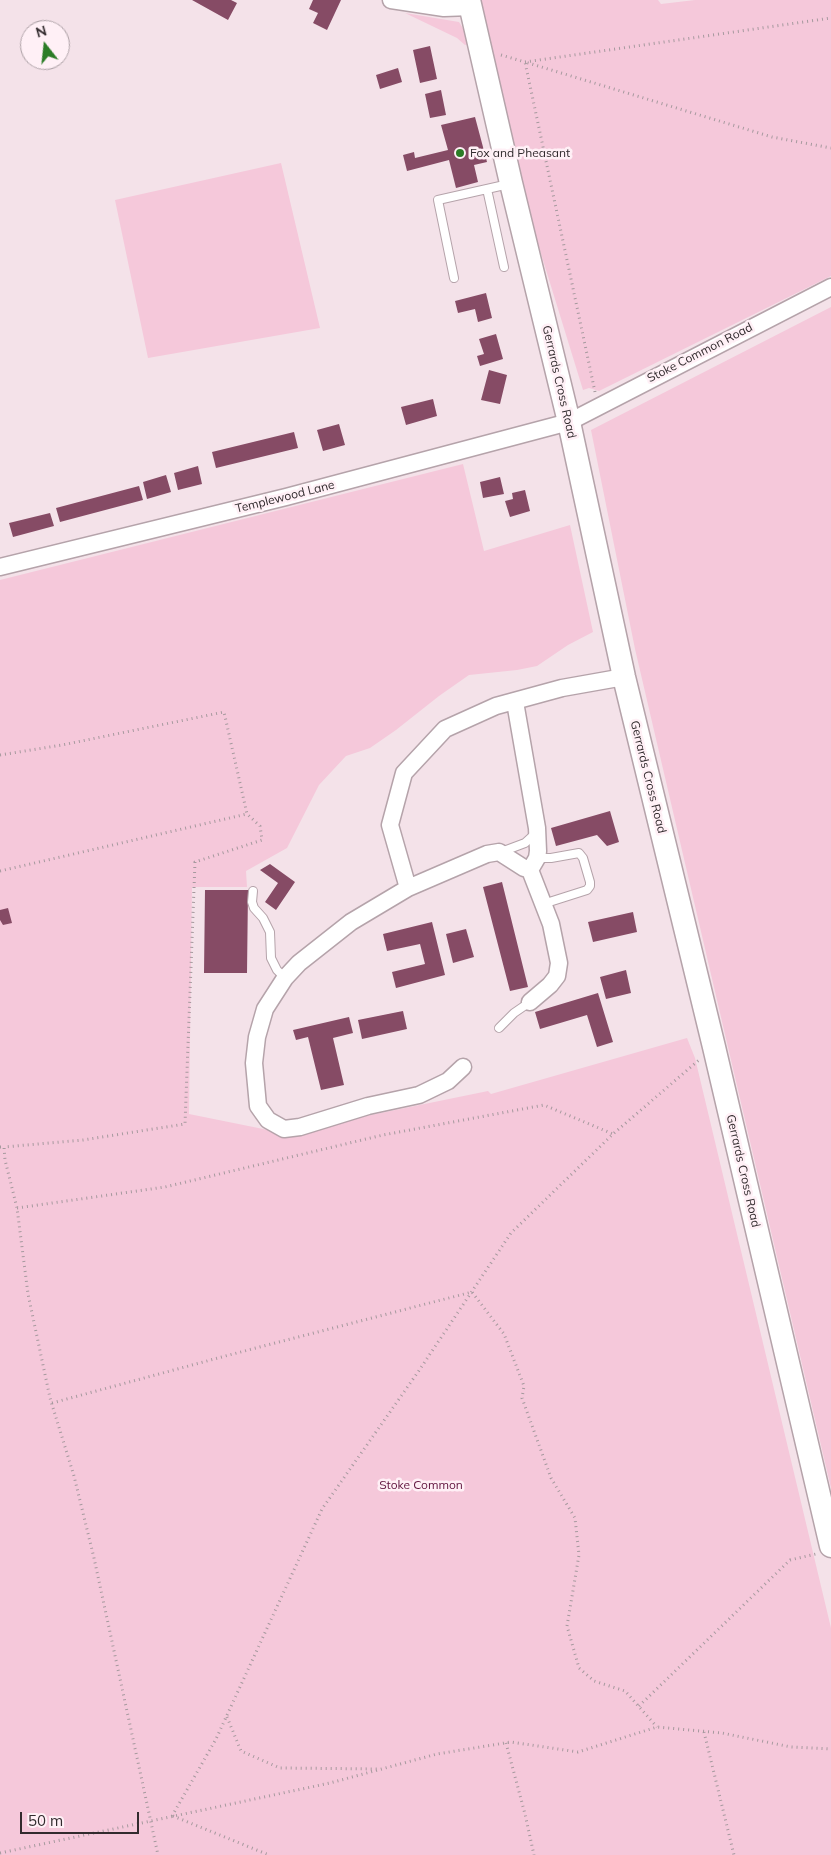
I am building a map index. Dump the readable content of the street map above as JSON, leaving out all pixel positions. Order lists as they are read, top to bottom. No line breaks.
{"streets":{"main road":["Gerrards Cross Road"],"street":["Stoke Common Road","Templewood Lane"]},"crossings":[["Stoke Common Road","Gerrards Cross Road"],["Stoke Common Road","Templewood Lane"],["Gerrards Cross Road","Templewood Lane"]],"parks":["Stoke Common"],"places":["Fox and Pheasant"],"scale_bar":"50 m","north":"top"}
